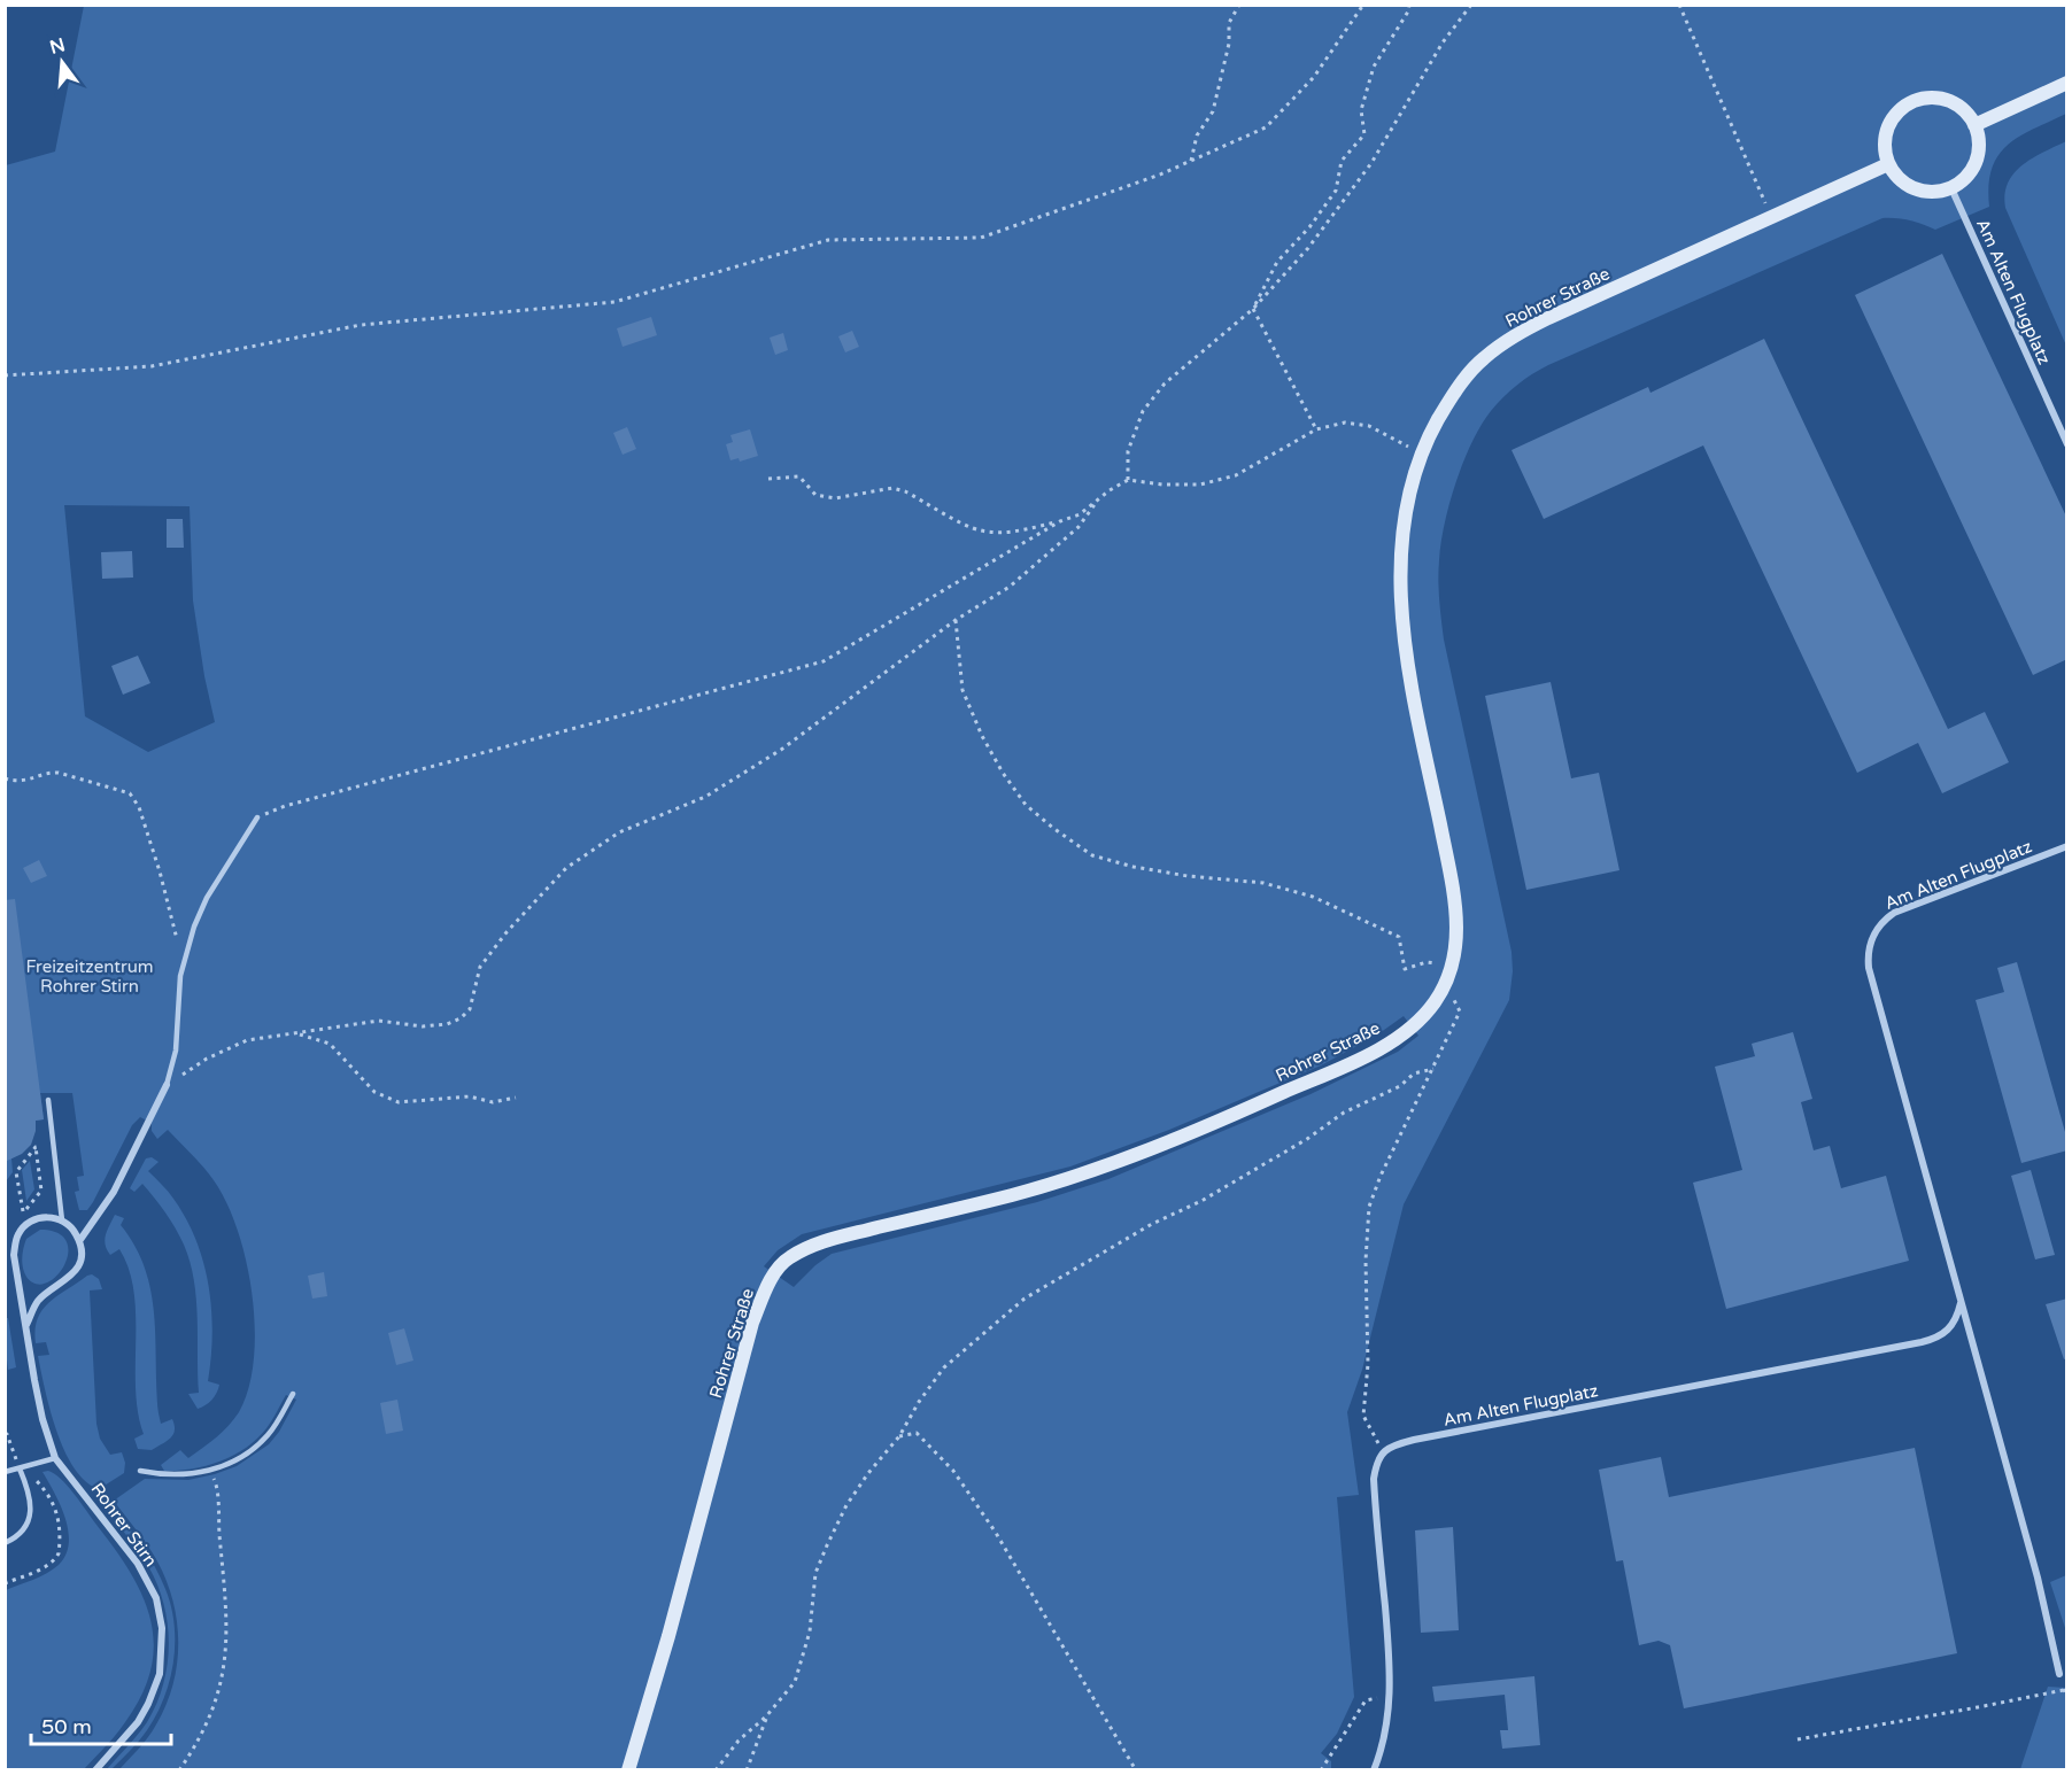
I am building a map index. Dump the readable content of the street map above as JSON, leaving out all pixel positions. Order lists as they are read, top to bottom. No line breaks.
{"streets":{"main road":["Rohrer Straße"],"street":["Am Alten Flugplatz","Rohrer Stirn"]},"crossings":[["Am Alten Flugplatz","Rohrer Straße"]],"parks":["Freizeitzentrum Rohrer Stirn"],"scale_bar":"50 m","north":"top"}
